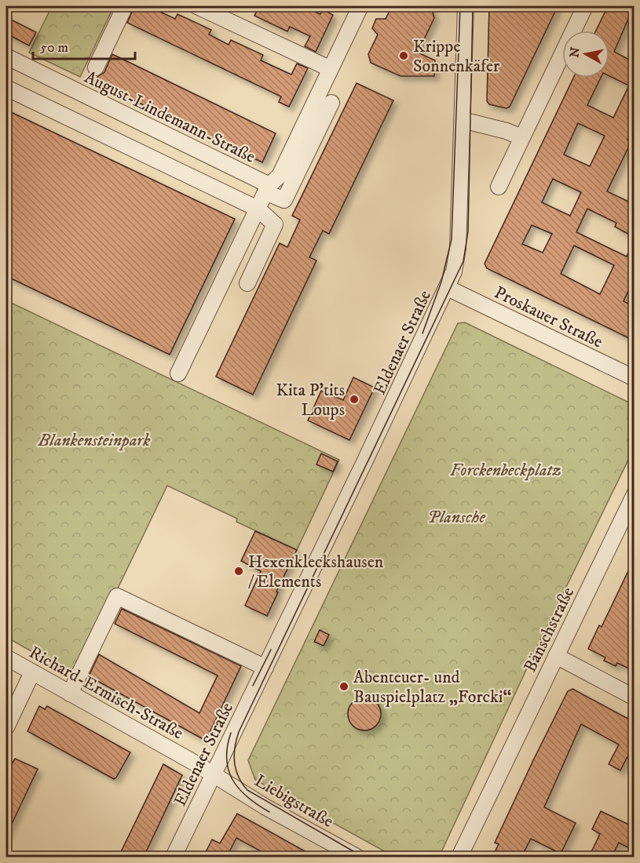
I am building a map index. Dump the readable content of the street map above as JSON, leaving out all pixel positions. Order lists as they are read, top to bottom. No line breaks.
{"streets":{"street":["August-Lindemann-Straße","Proskauer Straße","Eldenaer Straße","Bänschstraße","Richard-Ermisch-Straße","Liebigstraße"]},"crossings":[["Proskauer Straße","Eldenaer Straße"],["Eldenaer Straße","Richard-Ermisch-Straße"],["Eldenaer Straße","Liebigstraße"],["Richard-Ermisch-Straße","Liebigstraße"]],"parks":["Blankensteinpark","Forckenbeckplatz","Plansche"],"places":["Krippe Sonnenkäfer","Kita P'tits Loups","Hexenkleckshausen / Elements","Abenteuer- und Bauspielplatz „Forcki“"],"scale_bar":"50 m","north":"left"}
